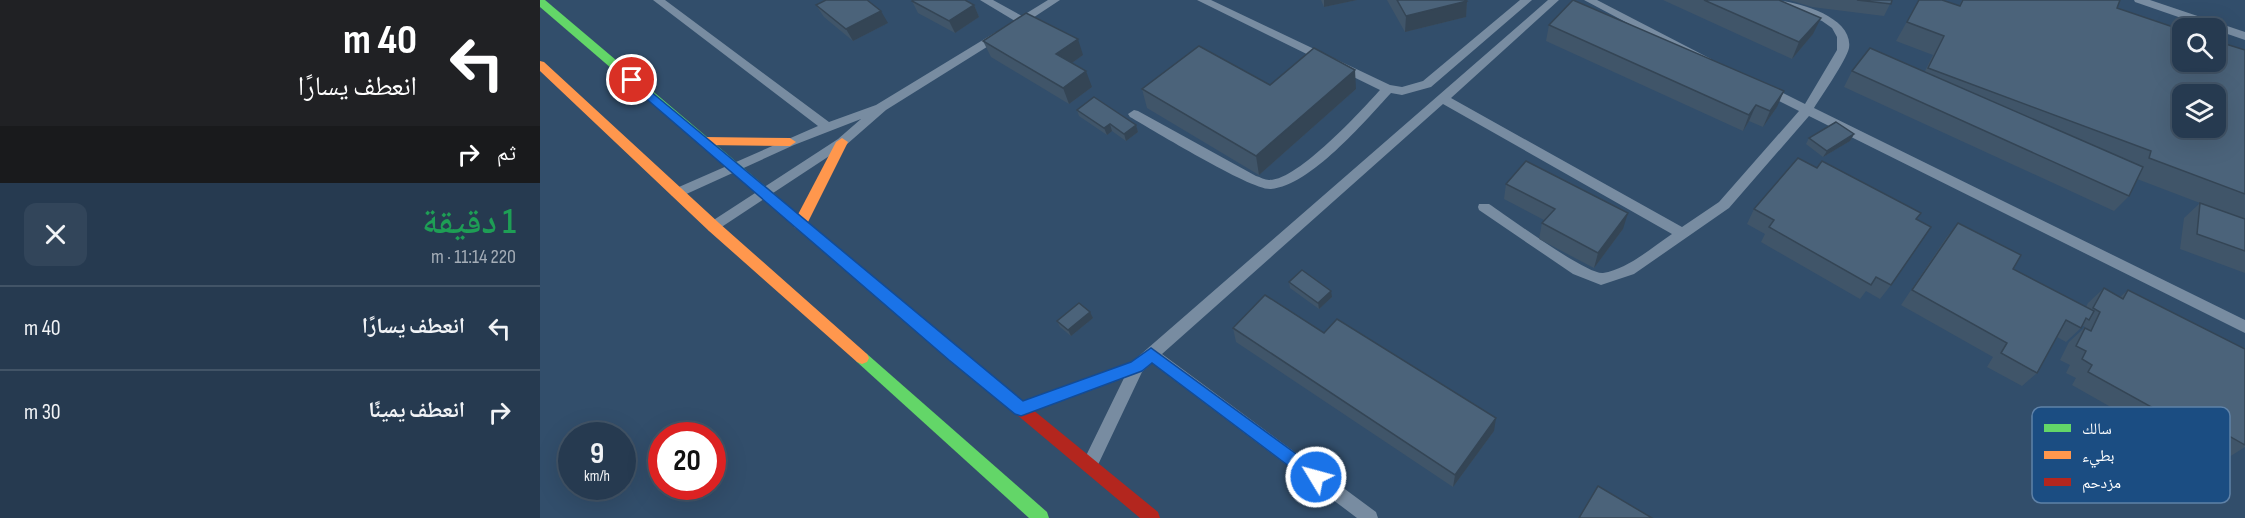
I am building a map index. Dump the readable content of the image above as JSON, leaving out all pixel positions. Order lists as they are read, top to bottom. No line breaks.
{"legend":["سالك","بطيء","مزدحم"],"page":{"turn":["40 m","انعطف يسارًا"],"then":"ثم","heading":["1 دقيقة","220 m · 11:14"],"list":[{"name":"انعطف يسارًا","value":"40 m"},{"name":"انعطف يمينًا","value":"30 m"}],"speed":"9 km/h","limit":"20"}}
